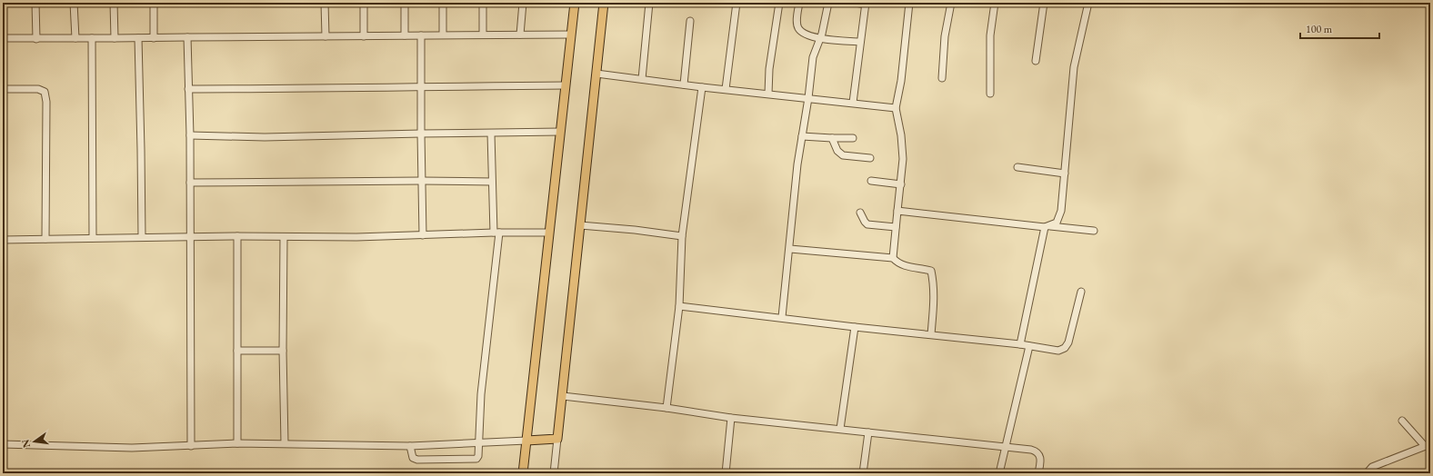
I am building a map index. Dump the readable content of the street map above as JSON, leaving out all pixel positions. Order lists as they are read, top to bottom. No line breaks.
{"scale_bar":"100 m","north":"left"}
